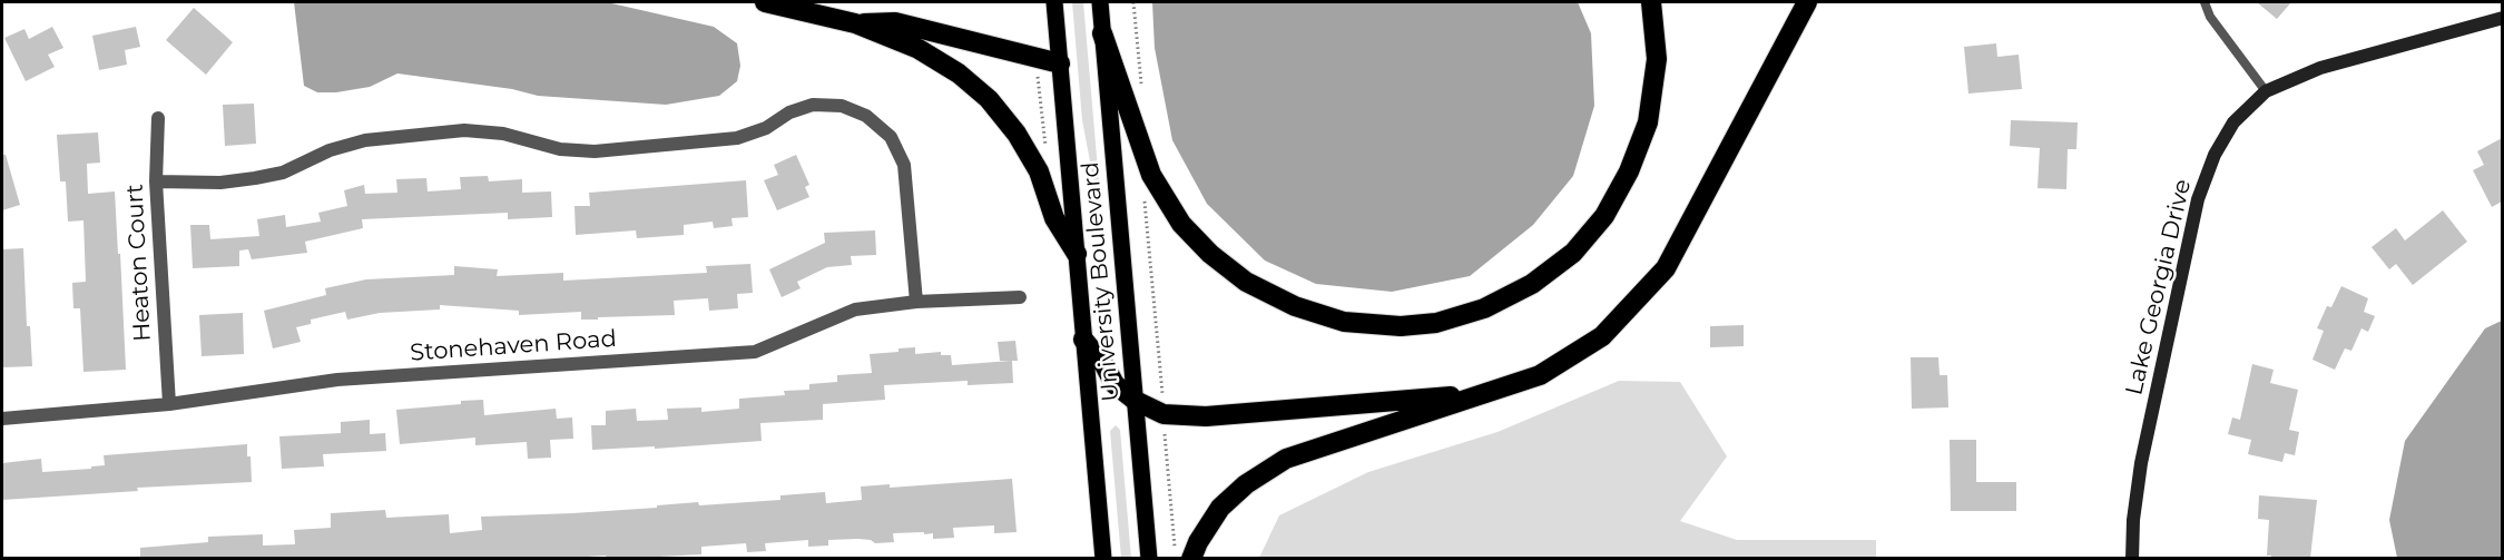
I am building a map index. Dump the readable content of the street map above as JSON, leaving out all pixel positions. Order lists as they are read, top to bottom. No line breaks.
{"streets":{"main road":["University Boulevard"],"street":["Heaton Court","Lake Georgia Drive","Stonehaven Road"]},"crossings":[["Heaton Court","Stonehaven Road"]]}
